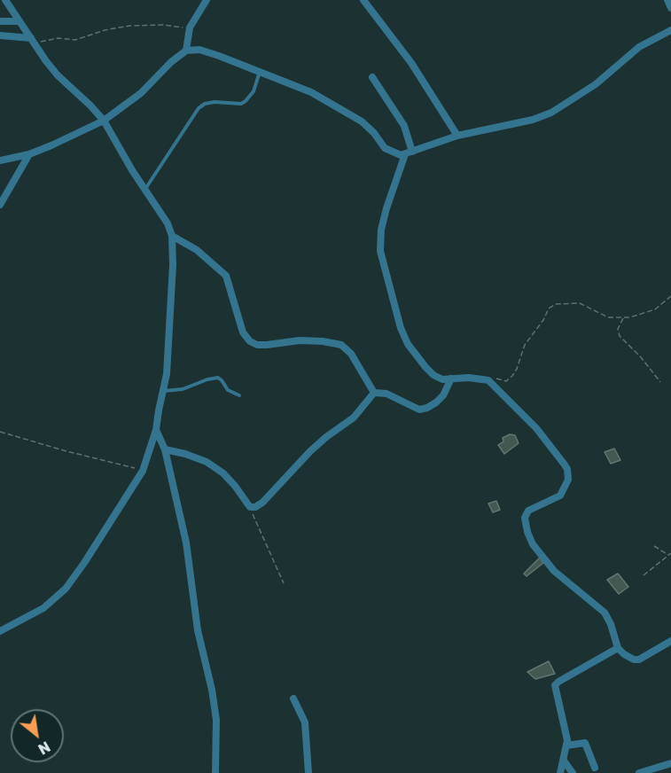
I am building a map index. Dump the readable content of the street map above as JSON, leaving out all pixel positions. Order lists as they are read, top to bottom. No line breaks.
{"north":"bottom right"}
